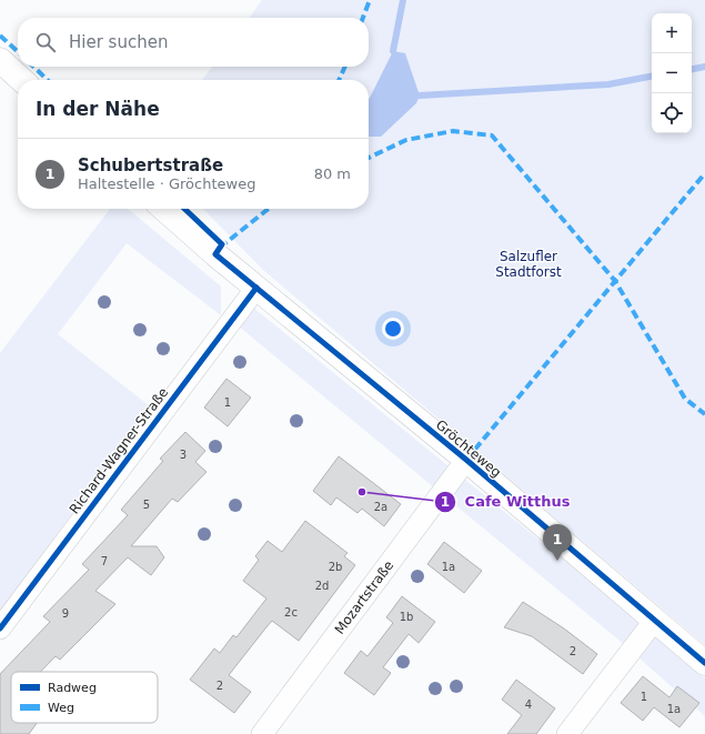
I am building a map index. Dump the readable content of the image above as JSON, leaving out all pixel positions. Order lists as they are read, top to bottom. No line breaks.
{"streets":{"street":["Gröchteweg","Richard-Wagner-Straße","Mozartstraße"]},"crossings":[["Gröchteweg","Richard-Wagner-Straße"],["Gröchteweg","Mozartstraße"]],"parks":["Salzufler Stadtforst"],"places":["Cafe Witthus"],"house_numbers":["1","3","5","2a","7","2b","1a","2d","2c","9","1b","2","2","1","4","1a"],"legend":["Radweg","Weg"],"page":{"map_buttons":["+","−"],"search":"Hier suchen","heading":"In der Nähe","list":[{"mark":"1","name":"Schubertstraße","note":"Haltestelle · Gröchteweg","value":"80 m"}],"pins":"1"}}
